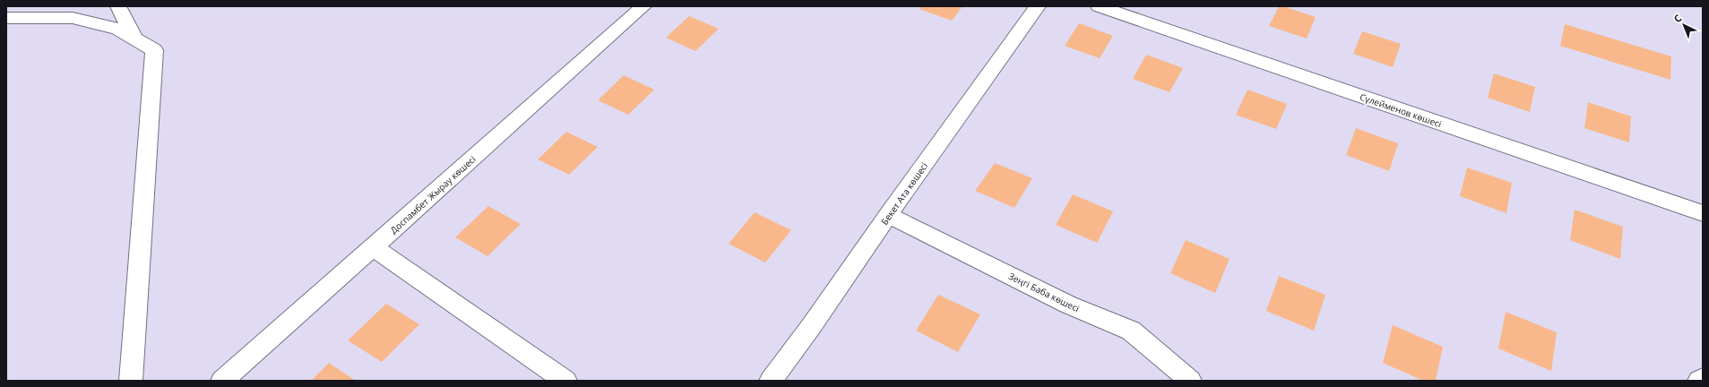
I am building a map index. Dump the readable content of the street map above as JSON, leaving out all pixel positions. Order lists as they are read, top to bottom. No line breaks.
{"streets":{"street":["Сүлейменов көшесі","Бекет Ата көшесі","Доспамбет Жырау көшесі","Зеңгі Баба көшесі"]},"crossings":[["Бекет Ата көшесі","Зеңгі Баба көшесі"]],"north":"top left"}
